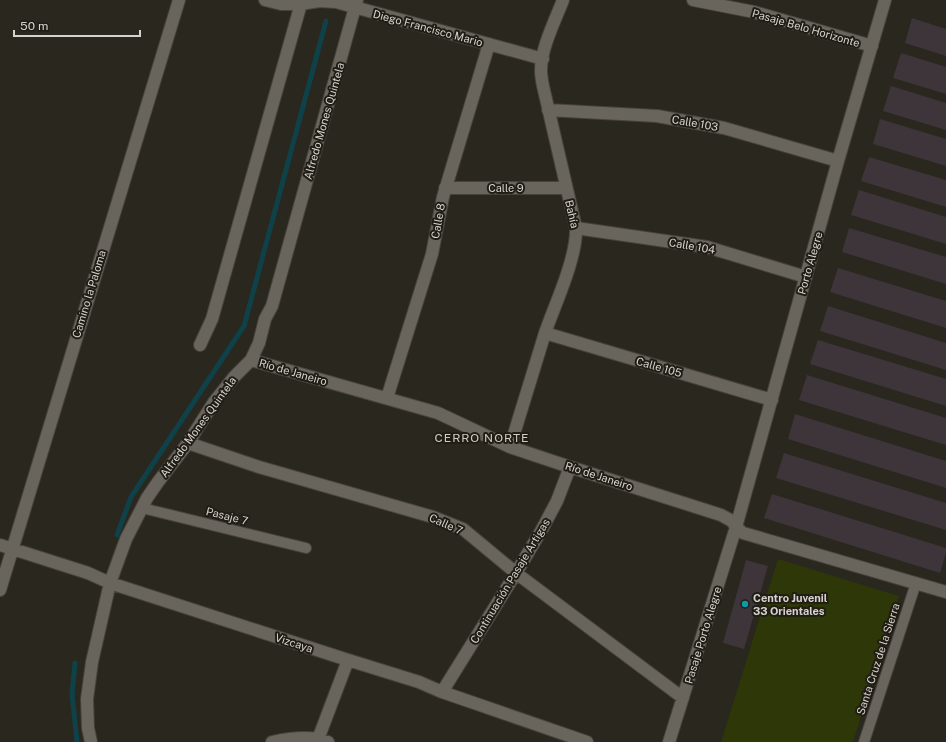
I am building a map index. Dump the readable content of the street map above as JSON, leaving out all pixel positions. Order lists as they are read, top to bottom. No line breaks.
{"streets":{"street":["Diego Francisco Mario","Pasaje Belo Horizonte","Alfredo Mones Quintela","Calle 103","Calle 9","Bahía","Calle 8","Calle 104","Porto Alegre","Camino la Paloma","Calle 105","Río de Janeiro","Calle 7","Continuación Pasaje Artigas","Pasaje Porto Alegre","Vizcaya"],"lane":["Pasaje 7","Santa Cruz de la Sierra"]},"crossings":[["Diego Francisco Mario","Alfredo Mones Quintela"],["Diego Francisco Mario","Bahía"],["Diego Francisco Mario","Calle 8"],["Pasaje Belo Horizonte","Porto Alegre"],["Alfredo Mones Quintela","Río de Janeiro"],["Alfredo Mones Quintela","Pasaje 7"],["Alfredo Mones Quintela","Calle 7"],["Alfredo Mones Quintela","Vizcaya"],["Calle 103","Bahía"],["Calle 103","Porto Alegre"],["Calle 9","Bahía"],["Calle 9","Calle 8"],["Bahía","Calle 104"],["Bahía","Calle 105"],["Bahía","Río de Janeiro"],["Calle 8","Río de Janeiro"],["Calle 104","Porto Alegre"],["Porto Alegre","Calle 105"],["Porto Alegre","Río de Janeiro"],["Porto Alegre","Pasaje Porto Alegre"],["Camino la Paloma","Vizcaya"],["Río de Janeiro","Continuación Pasaje Artigas"],["Río de Janeiro","Pasaje Porto Alegre"],["Río de Janeiro","Santa Cruz de la Sierra"],["Calle 7","Continuación Pasaje Artigas"],["Calle 7","Pasaje Porto Alegre"],["Continuación Pasaje Artigas","Vizcaya"]],"districts":["CERRO NORTE"],"places":["Centro Juvenil 33 Orientales"],"scale_bar":"50 m"}
